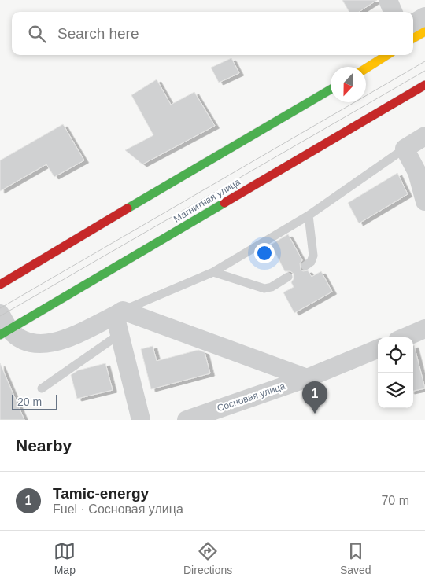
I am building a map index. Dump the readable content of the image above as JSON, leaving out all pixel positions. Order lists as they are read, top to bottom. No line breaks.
{"streets":{"main road":["Магнитная улица"],"street":["Сосновая улица"]},"scale_bar":"20 m","north":"bottom","page":{"search":"Search here","pins":"1","scale":"20 m","heading":"Nearby","list":[{"mark":"1","name":"Tamic-energy","note":"Fuel · Сосновая улица","value":"70 m"}],"nav":["Map","Directions","Saved"]}}
